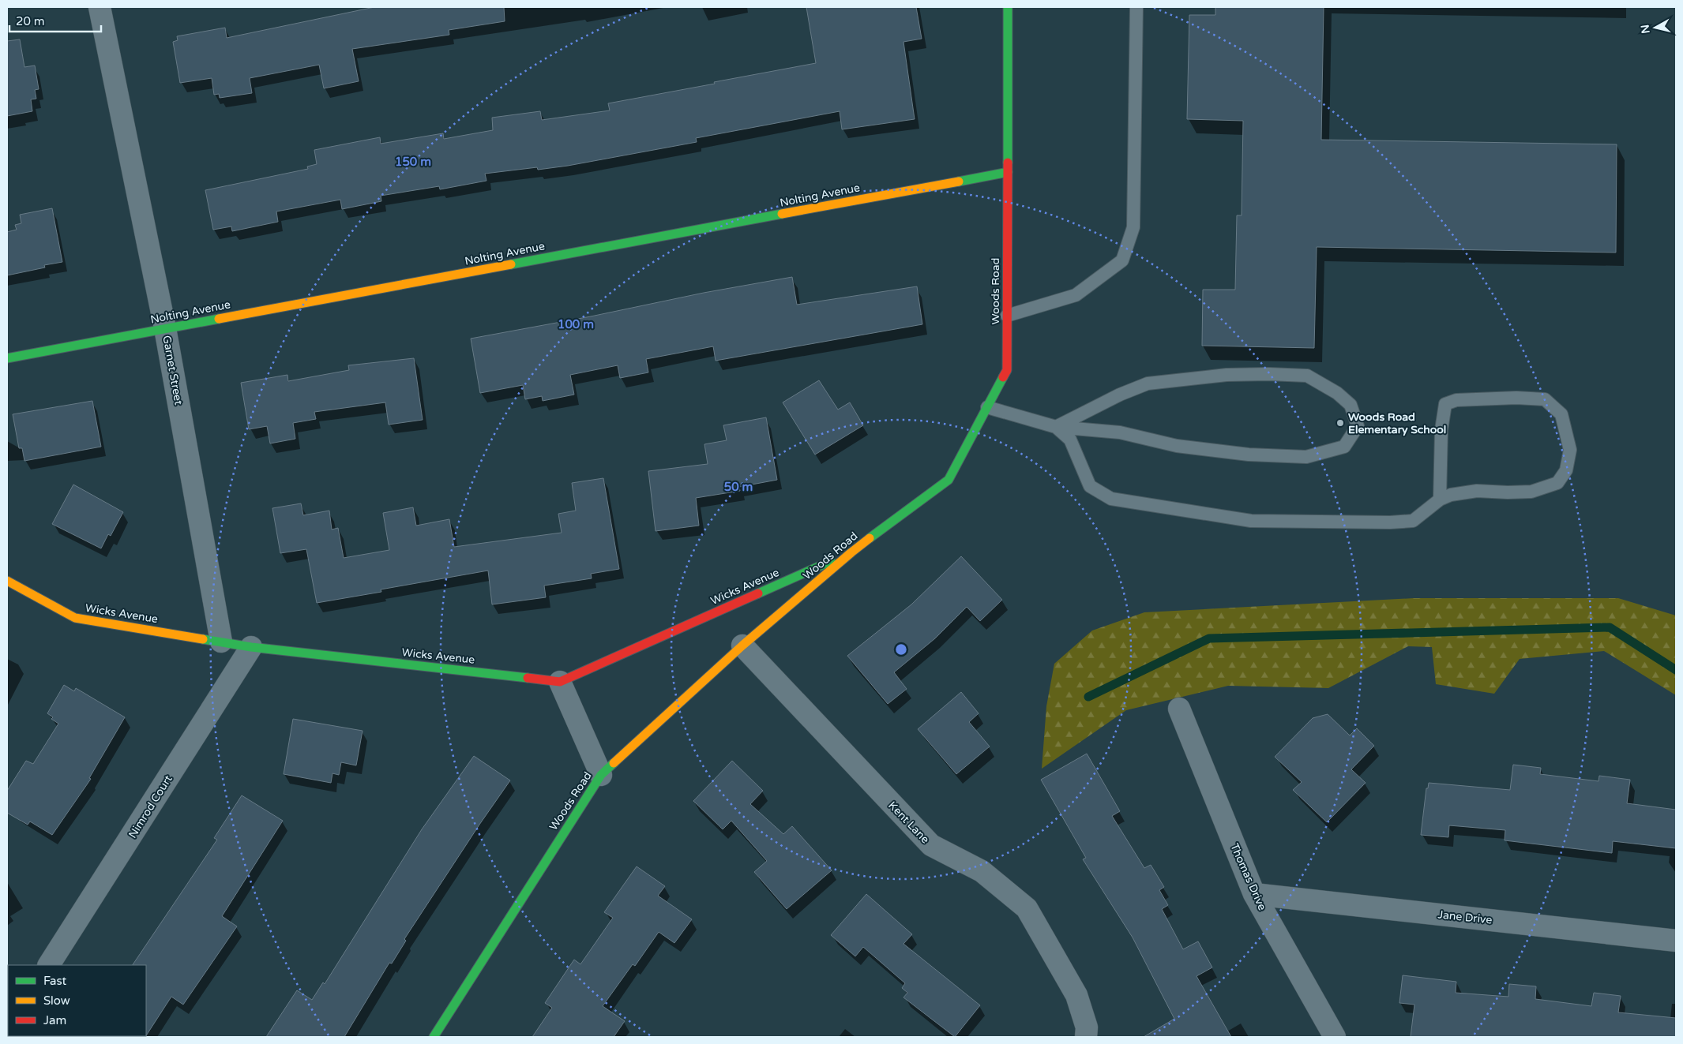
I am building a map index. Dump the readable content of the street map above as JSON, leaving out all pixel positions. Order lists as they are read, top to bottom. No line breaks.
{"streets":{"street":["Nolting Avenue","Woods Road","Garnet Street","Wicks Avenue","Nimrod Court","Kent Lane","Thomas Drive","Jane Drive"]},"crossings":[["Nolting Avenue","Woods Road"],["Nolting Avenue","Garnet Street"],["Woods Road","Wicks Avenue"],["Woods Road","Kent Lane"],["Garnet Street","Wicks Avenue"],["Wicks Avenue","Nimrod Court"],["Thomas Drive","Jane Drive"]],"places":["Woods Road Elementary School"],"legend":["Fast","Slow","Jam"],"scale_bar":"20 m","north":"left","rings":["150 m","100 m","50 m"]}
